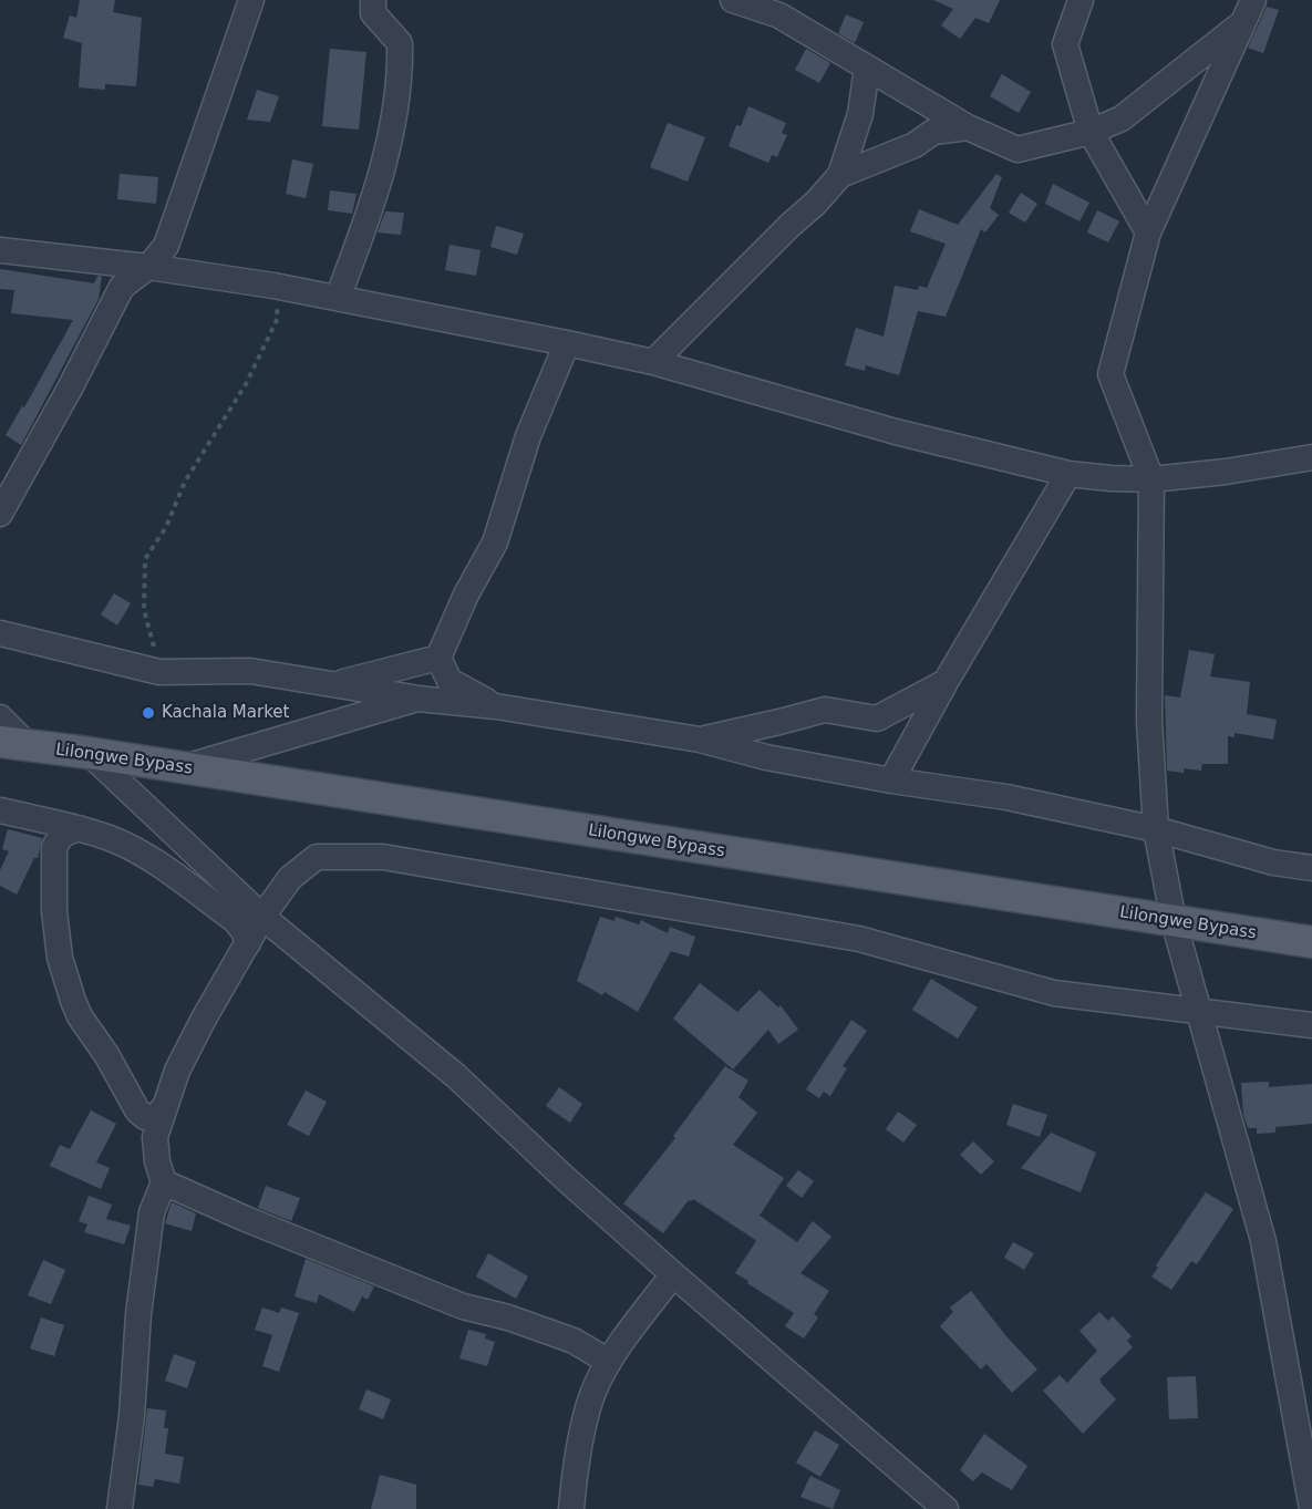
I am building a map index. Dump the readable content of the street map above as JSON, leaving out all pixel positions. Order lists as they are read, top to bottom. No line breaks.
{"streets":{"main road":["Lilongwe Bypass"]},"places":["Kachala Market"]}
